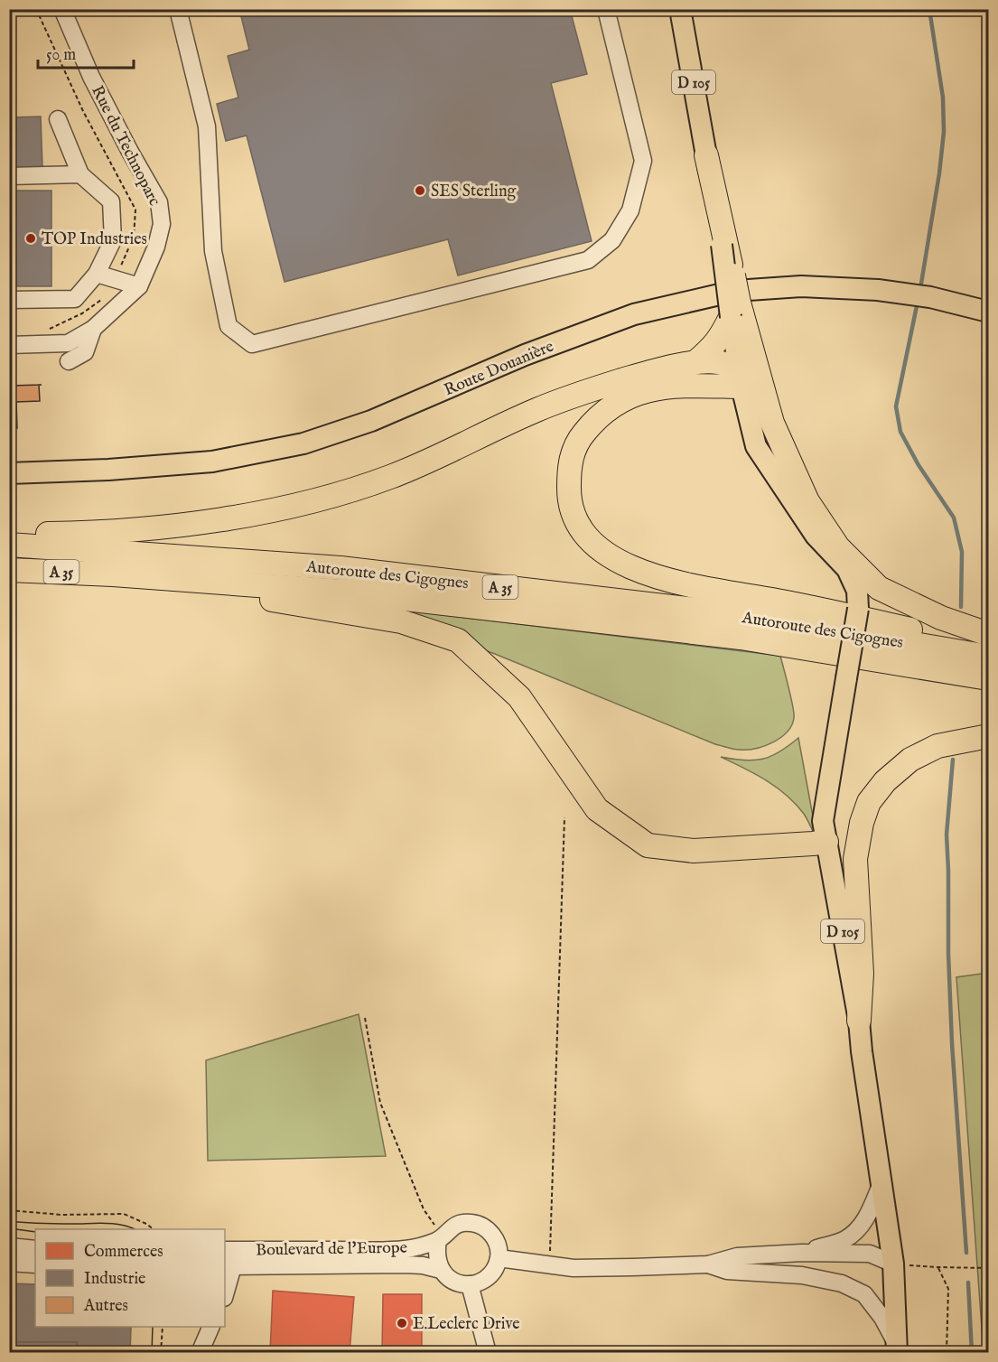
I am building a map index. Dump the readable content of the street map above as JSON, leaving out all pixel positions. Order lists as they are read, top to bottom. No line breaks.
{"streets":{"highway":["A 35","Autoroute des Cigognes"],"main road":["D 105","Route Douanière"],"street":["Rue du Technoparc","Boulevard de l'Europe"]},"places":["SES Sterling","TOP Industries","E.Leclerc Drive"],"legend":["Commerces","Industrie","Autres"],"scale_bar":"50 m"}
